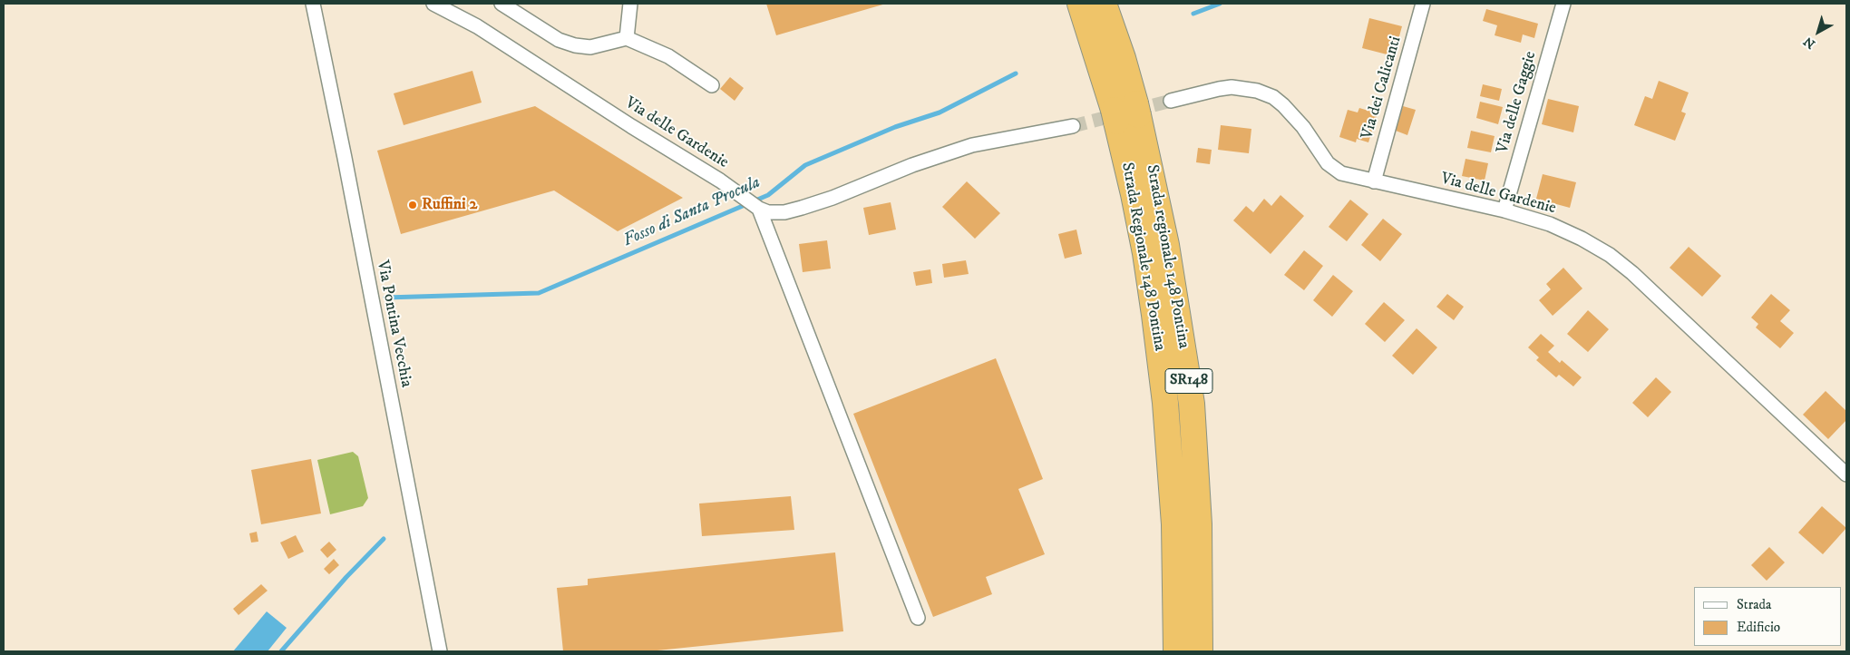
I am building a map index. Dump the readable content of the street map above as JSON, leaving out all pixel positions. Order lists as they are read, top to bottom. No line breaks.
{"streets":{"highway":["Strada Regionale 148 Pontina","Strada regionale 148 Pontina","SR148"],"street":["Via dei Calicanti","Via delle Gaggie","Via delle Gardenie","Via Pontina Vecchia"]},"crossings":[["Via dei Calicanti","Via delle Gardenie"],["Via delle Gaggie","Via delle Gardenie"],["Strada Regionale 148 Pontina","Strada regionale 148 Pontina"]],"water":["Fosso di Santa Procula"],"places":["Ruffini 2"],"legend":["Strada","Edificio"],"north":"bottom left"}
